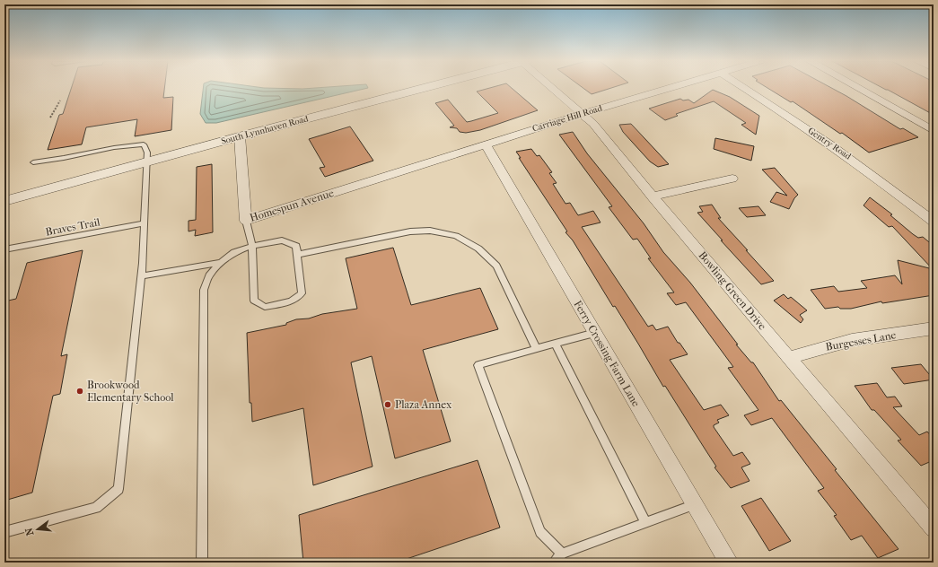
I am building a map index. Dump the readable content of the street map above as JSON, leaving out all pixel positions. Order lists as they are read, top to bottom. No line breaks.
{"streets":{"street":["Carriage Hill Road","South Lynnhaven Road","Gentry Road","Homespun Avenue","Bowling Green Drive","Burgesses Lane","Ferry Crossing Farm Lane"],"lane":["Braves Trail"]},"crossings":[["Carriage Hill Road","Homespun Avenue"],["Carriage Hill Road","Bowling Green Drive"],["Carriage Hill Road","Ferry Crossing Farm Lane"],["South Lynnhaven Road","Homespun Avenue"],["Bowling Green Drive","Burgesses Lane"]],"places":["Brookwood Elementary School","Plaza Annex"],"north":"left"}
